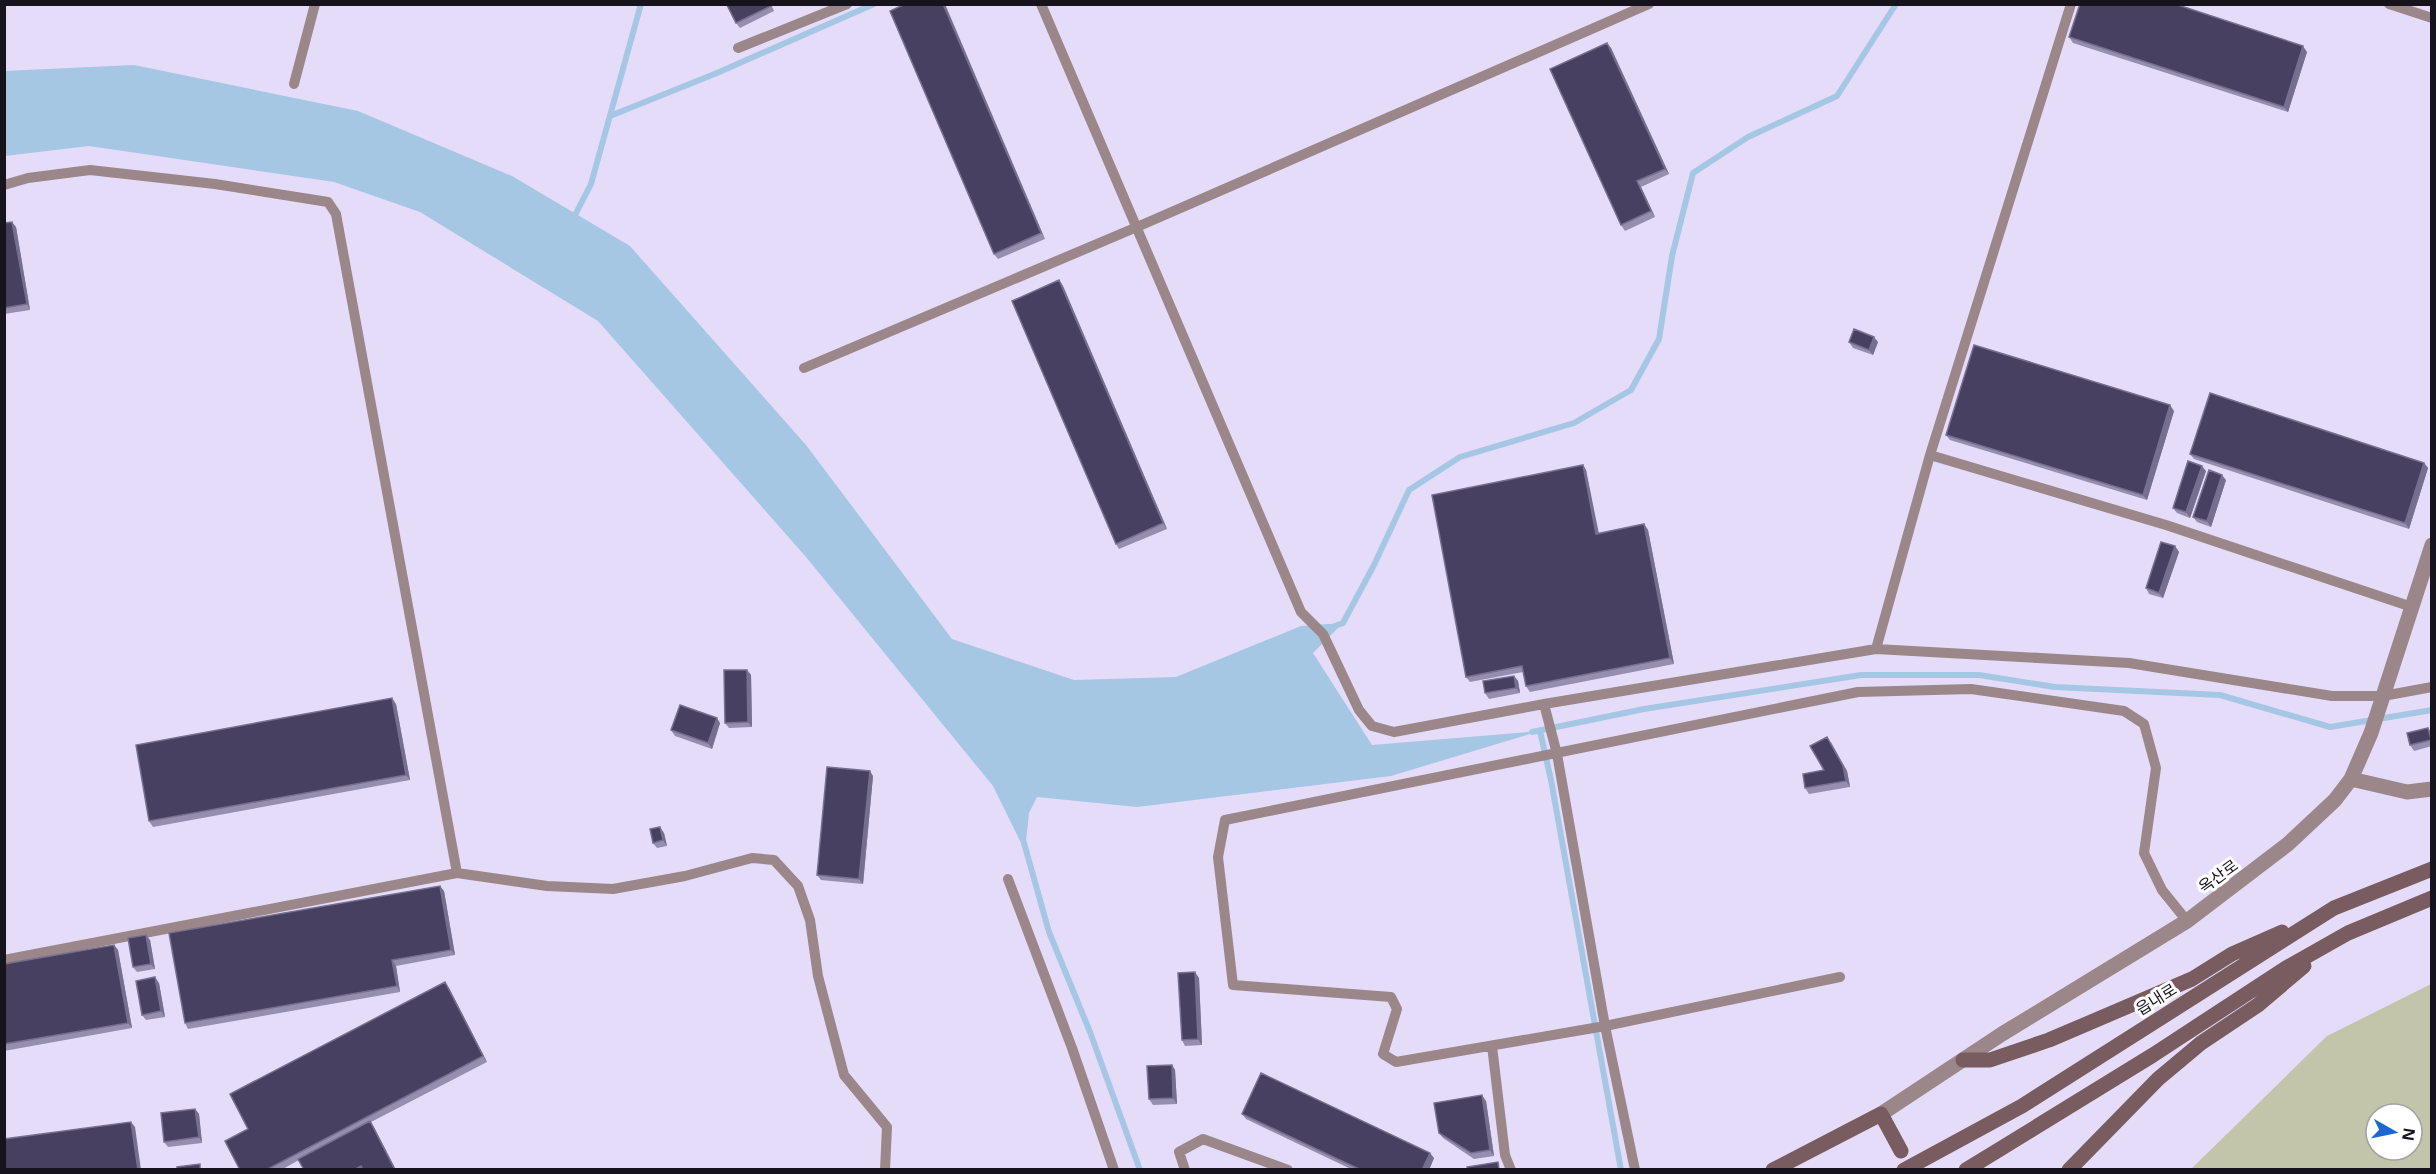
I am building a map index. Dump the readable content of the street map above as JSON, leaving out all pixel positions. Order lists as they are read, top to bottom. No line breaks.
{"streets":{"street":["옥산로","읍내로"]},"north":"right"}
